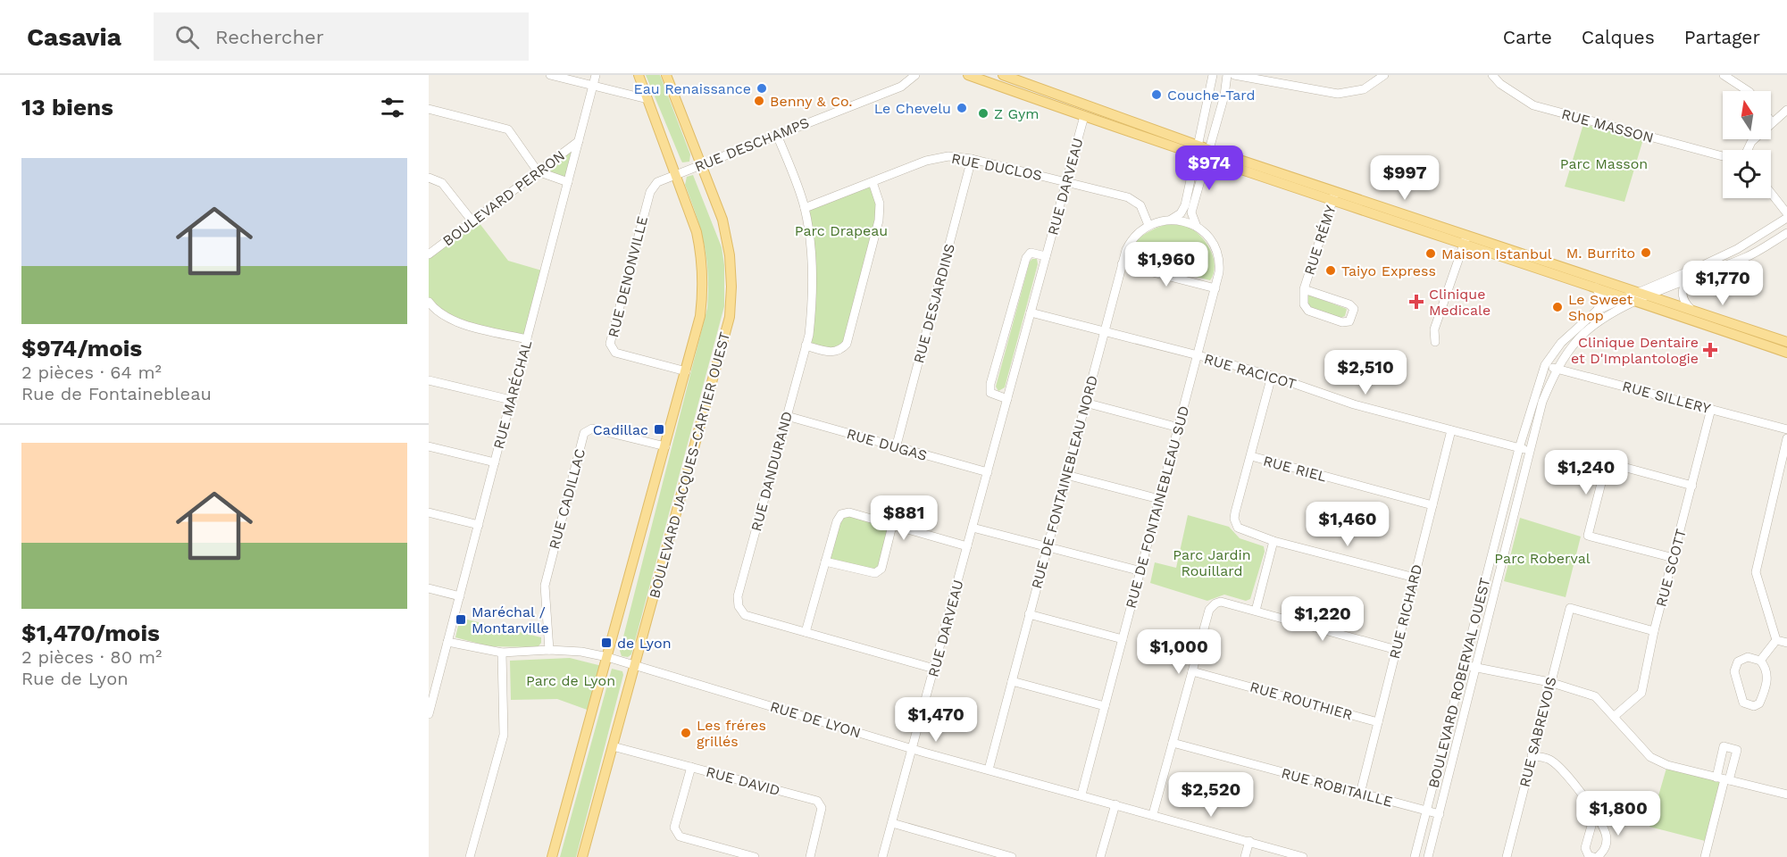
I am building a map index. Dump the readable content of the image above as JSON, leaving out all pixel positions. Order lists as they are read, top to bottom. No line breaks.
{"streets":{"main road":["BOULEVARD JACQUES-CARTIER OUEST"],"street":["RUE MASSON","RUE DESCHAMPS","RUE DUCLOS","RUE DARVEAU","BOULEVARD PERRON","RUE RÉMY","RUE DENONVILLE","RUE DESJARDINS","RUE RACICOT","RUE MARÉCHAL","RUE SILLERY","RUE DUGAS","RUE RIEL","RUE DANDURAND","RUE DE FONTAINEBLEAU NORD","RUE CADILLAC","RUE DE FONTAINEBLEAU SUD","RUE SCOTT","RUE RICHARD","BOULEVARD ROBERVAL OUEST","RUE ROUTHIER","RUE DE LYON","RUE SABREVOIS","RUE DAVID","RUE ROBITAILLE"]},"crossings":[["RUE DESCHAMPS","RUE DENONVILLE"],["RUE DESCHAMPS","BOULEVARD JACQUES-CARTIER OUEST"],["RUE DESCHAMPS","RUE DANDURAND"],["RUE DUCLOS","RUE DARVEAU"],["RUE DUCLOS","RUE DESJARDINS"],["RUE DUCLOS","RUE DANDURAND"],["RUE DUCLOS","RUE DE FONTAINEBLEAU NORD"],["RUE DARVEAU","RUE RACICOT"],["RUE DARVEAU","RUE DUGAS"],["RUE DARVEAU","RUE DANDURAND"],["RUE DARVEAU","RUE DE LYON"],["BOULEVARD PERRON","RUE MARÉCHAL"],["RUE DENONVILLE","BOULEVARD JACQUES-CARTIER OUEST"],["RUE DESJARDINS","RUE DUGAS"],["RUE RACICOT","RUE DE FONTAINEBLEAU NORD"],["RUE RACICOT","RUE DE FONTAINEBLEAU SUD"],["RUE RACICOT","RUE RICHARD"],["RUE RACICOT","BOULEVARD ROBERVAL OUEST"],["RUE MARÉCHAL","RUE DE LYON"],["RUE SILLERY","RUE SCOTT"],["RUE SILLERY","BOULEVARD ROBERVAL OUEST"],["RUE DUGAS","RUE DANDURAND"],["BOULEVARD JACQUES-CARTIER OUEST","RUE CADILLAC"],["BOULEVARD JACQUES-CARTIER OUEST","RUE DE LYON"],["BOULEVARD JACQUES-CARTIER OUEST","RUE DAVID"],["RUE RIEL","RUE RICHARD"],["RUE DE FONTAINEBLEAU NORD","RUE DE LYON"],["RUE CADILLAC","RUE DE LYON"],["RUE DE FONTAINEBLEAU SUD","RUE DE LYON"],["RUE SCOTT","RUE SABREVOIS"],["RUE RICHARD","RUE ROUTHIER"],["RUE RICHARD","RUE ROBITAILLE"],["BOULEVARD ROBERVAL OUEST","RUE ROBITAILLE"]],"parks":["Parc Masson","Parc Drapeau","Parc Jardin Rouillard","Parc Roberval","Parc de Lyon"],"places":{"other":["Eau Renaissance","Couche-Tard","Benny & Co.","Le Chevelu","Z Gym","M. Burrito","Maison Istanbul","Taiyo Express","Le Sweet Shop","Les fréres grillés"],"health":["Clinique Medicale","Clinique Dentaire et D'Implantologie"],"transit":["Cadillac","Maréchal / Montarville","de Lyon"]},"north":"top","page":{"header":"Casavia","search":"Rechercher","nav":["Carte","Calques","Partager"],"heading":"13 biens","list":[{"name":"$974/mois","note":"2 pièces · 64 m² · Rue de Fontainebleau"},{"name":"$1,470/mois","note":"2 pièces · 80 m² · Rue de Lyon"}],"price":["$974","$997","$1,960","$1,770","$2,510","$1,240","$881","$1,460","$1,220","$1,000","$1,470","$2,520","$1,800"]}}
